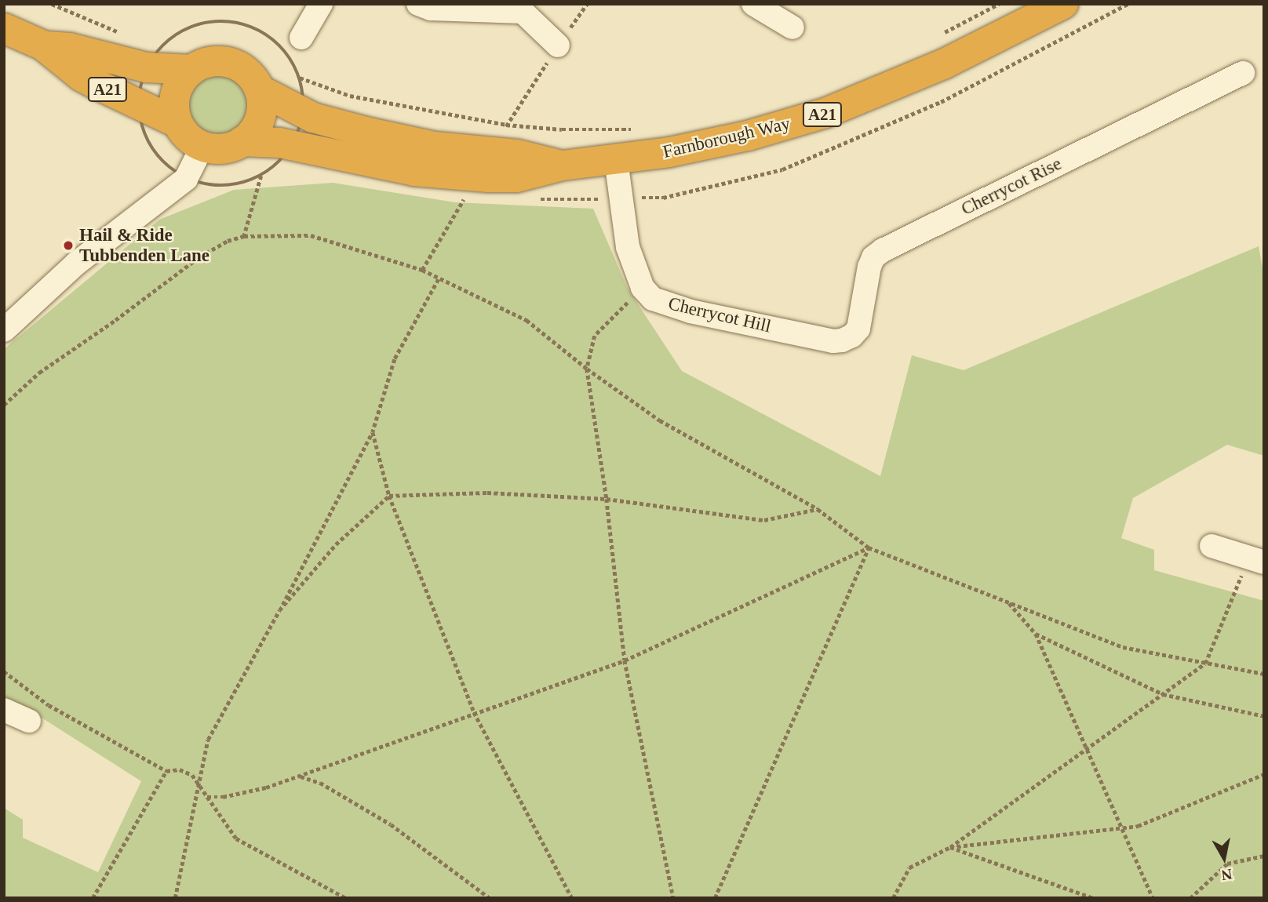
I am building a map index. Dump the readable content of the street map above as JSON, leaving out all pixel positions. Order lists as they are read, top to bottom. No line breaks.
{"streets":{"highway":["A21","Farnborough Way"],"street":["Cherrycot Rise","Cherrycot Hill"]},"crossings":[["A21","Farnborough Way"],["Cherrycot Rise","Cherrycot Hill"]],"places":["Hail & Ride Tubbenden Lane"],"north":"bottom"}
